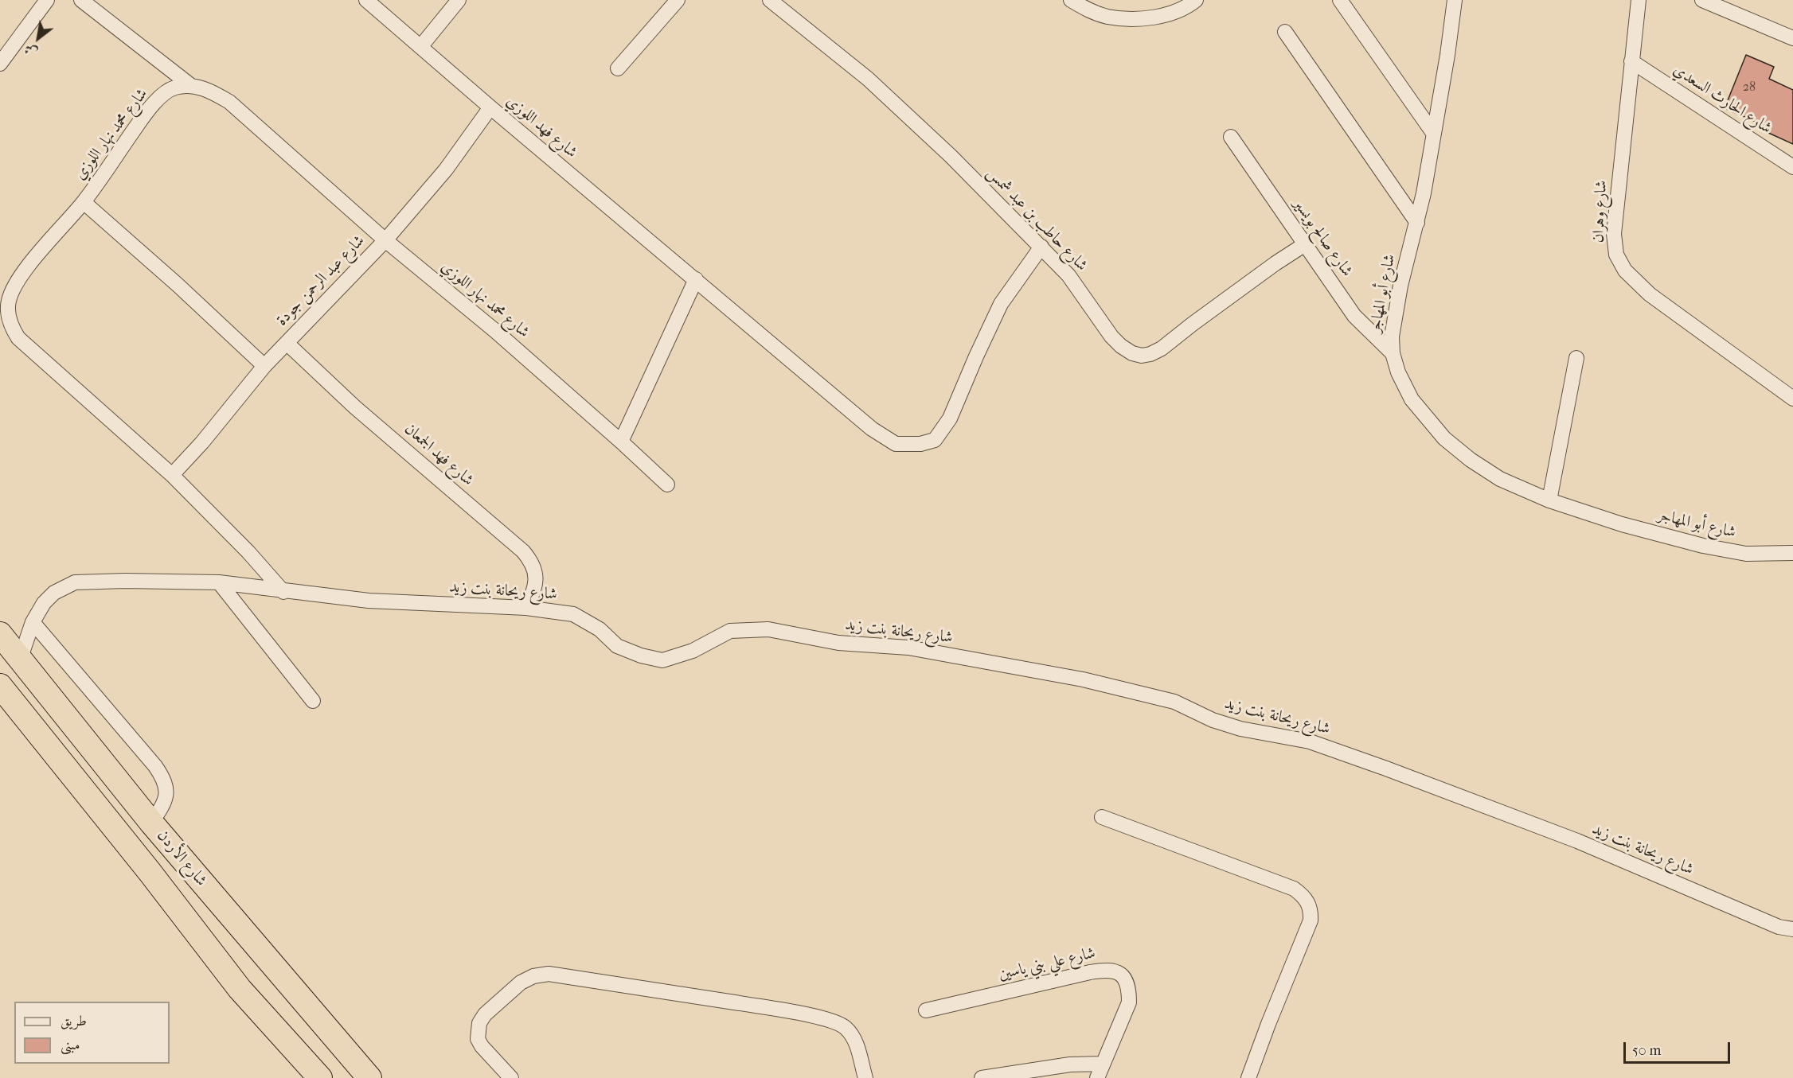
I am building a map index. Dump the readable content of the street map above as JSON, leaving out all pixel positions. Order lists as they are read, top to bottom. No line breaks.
{"streets":{"highway":["شارع الأردن"],"street":["شارع الحارث السعدي","شارع فهد اللوزي","شارع محمد نهار اللوزي","شارع وهران","شارع حاطب بن عبد شمس","شارع صالح بويسير","شارع عبد الرحمن جودة","شارع أبو المهاجر","شارع فهد الجمعان","شارع ريحانة بنت زيد","شارع علي بني ياسين"]},"crossings":[["شارع الحارث السعدي","شارع وهران"],["شارع فهد اللوزي","شارع حاطب بن عبد شمس"],["شارع فهد اللوزي","شارع عبد الرحمن جودة"],["شارع محمد نهار اللوزي","شارع عبد الرحمن جودة"],["شارع محمد نهار اللوزي","شارع ريحانة بنت زيد"],["شارع حاطب بن عبد شمس","شارع صالح بويسير"],["شارع صالح بويسير","شارع أبو المهاجر"],["شارع عبد الرحمن جودة","شارع فهد الجمعان"],["شارع فهد الجمعان","شارع ريحانة بنت زيد"],["شارع ريحانة بنت زيد","شارع الأردن"]],"house_numbers":["28"],"legend":["طريق","مبنى"],"scale_bar":"50 m","north":"bottom left"}
